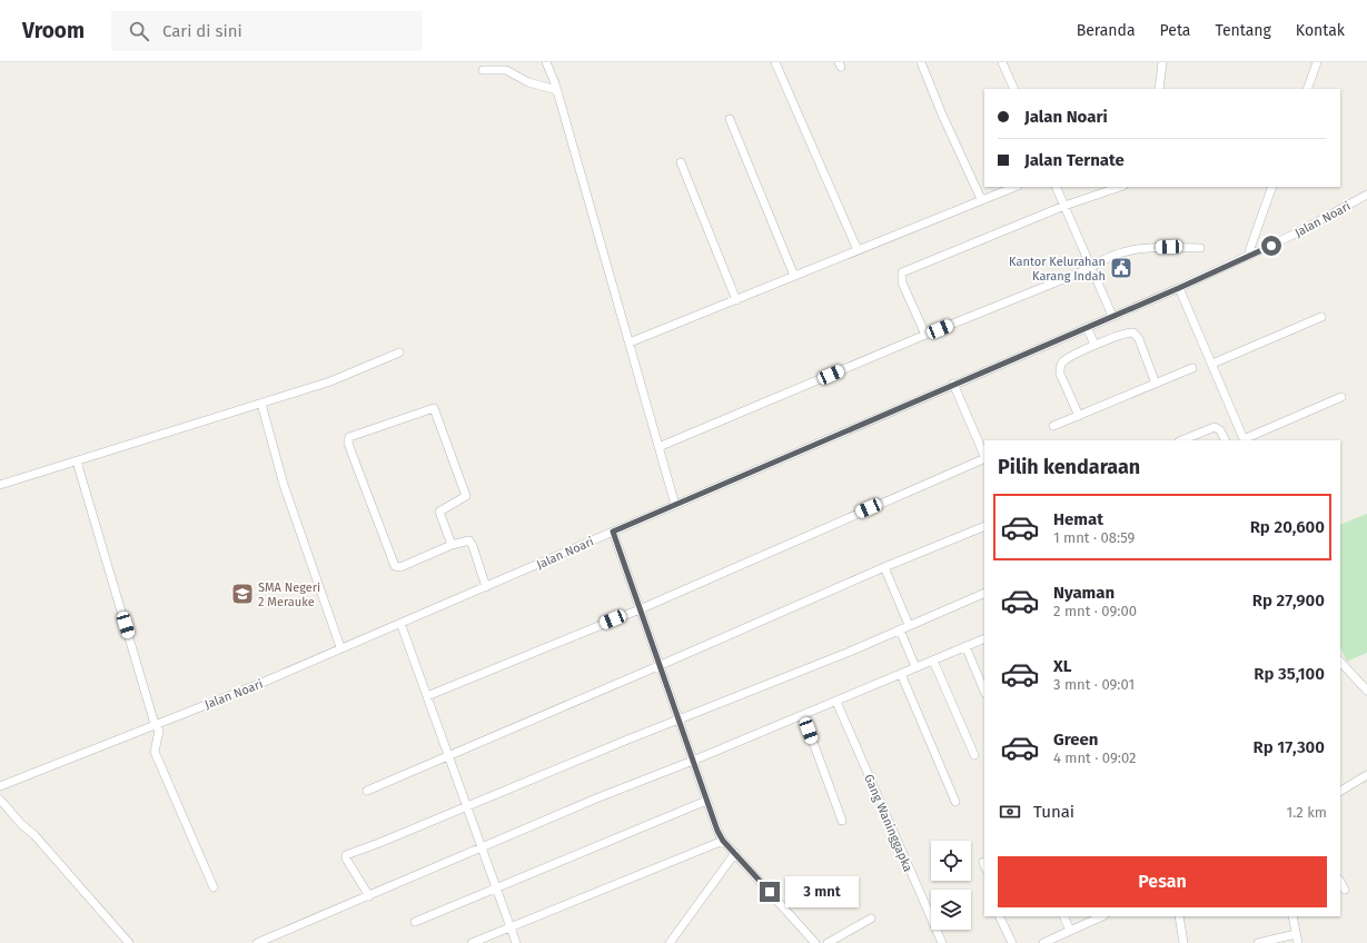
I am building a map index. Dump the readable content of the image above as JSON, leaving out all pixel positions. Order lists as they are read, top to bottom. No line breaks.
{"streets":{"street":["Jalan Noari","Gang Waninggapka"]},"places":{"public building":["Kantor Kelurahan Karang Indah"],"school or university":["SMA Negeri 2 Merauke"]},"page":{"header":"Vroom","search":"Cari di sini","nav":["Beranda","Peta","Tentang","Kontak"],"banner":["Jalan Noari","Jalan Ternate"],"heading":"Pilih kendaraan","list":[{"name":"Hemat","note":"1 mnt · 08:59","value":"Rp 20,600"},{"name":"Nyaman","note":"2 mnt · 09:00","value":"Rp 27,900"},{"name":"XL","note":"3 mnt · 09:01","value":"Rp 35,100"},{"name":"Green","note":"4 mnt · 09:02","value":"Rp 17,300"}],"pay":["Tunai","1.2 km"],"buttons":"Pesan","bubble":"3 mnt"}}
